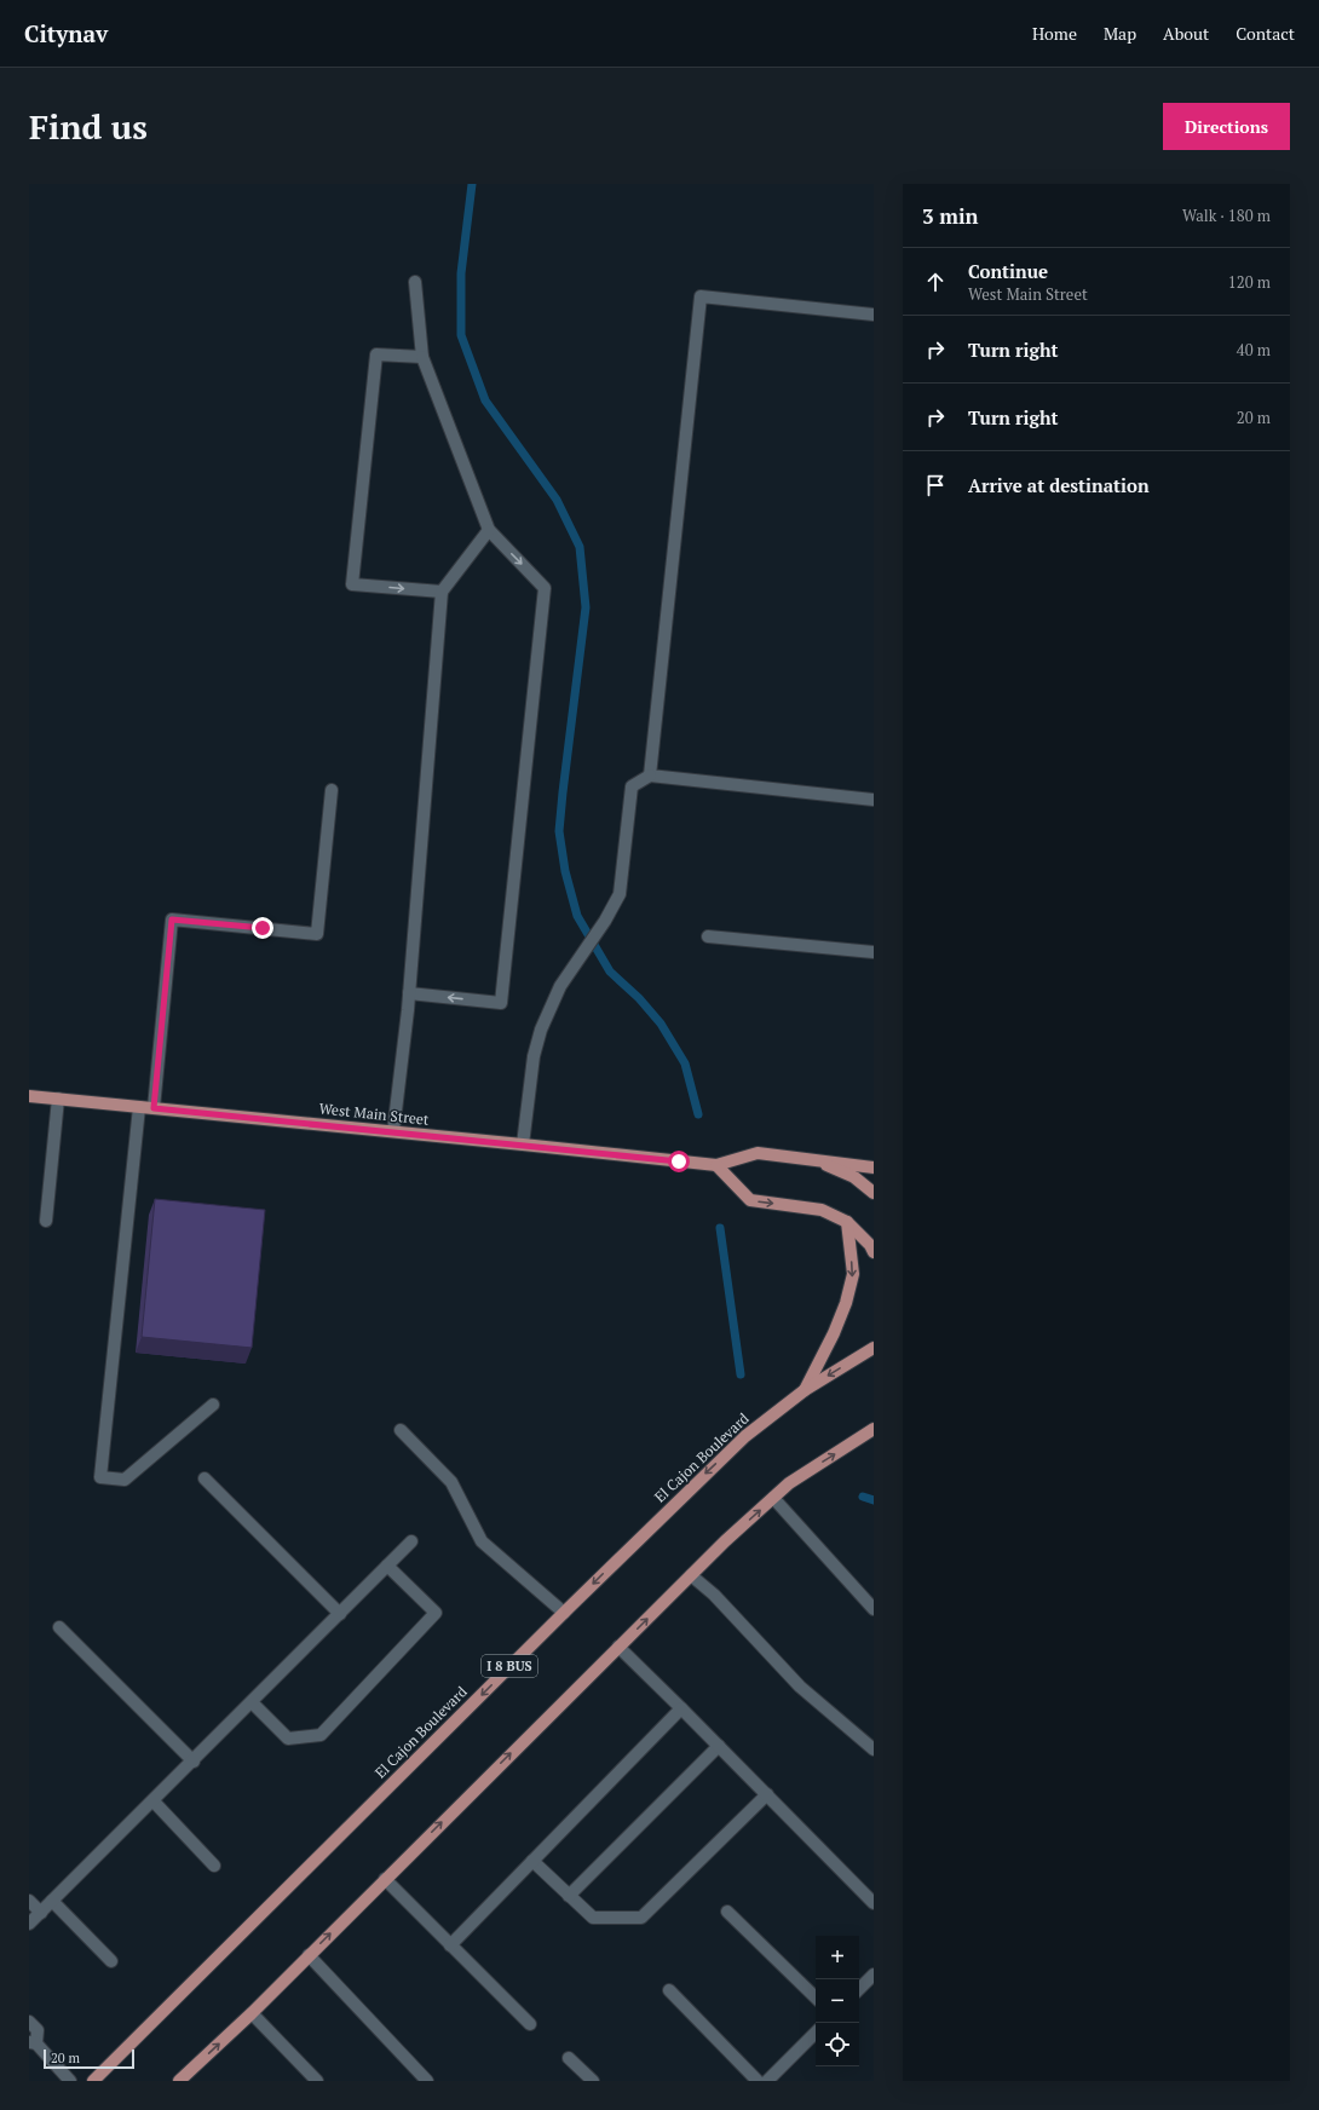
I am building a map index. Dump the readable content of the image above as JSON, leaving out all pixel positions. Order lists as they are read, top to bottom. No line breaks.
{"streets":{"main road":["West Main Street","El Cajon Boulevard","I 8 BUS"]},"scale_bar":"20 m","page":{"header":"Citynav","nav":["Home","Map","About","Contact"],"buttons":"Directions","title":"Find us","heading":["3 min","Walk · 180 m"],"list":[["Continue","West Main Street","120 m"],["Turn right","40 m"],["Turn right","20 m"],"Arrive at destination"],"map_buttons":["+","−"],"scale":"20 m"}}
